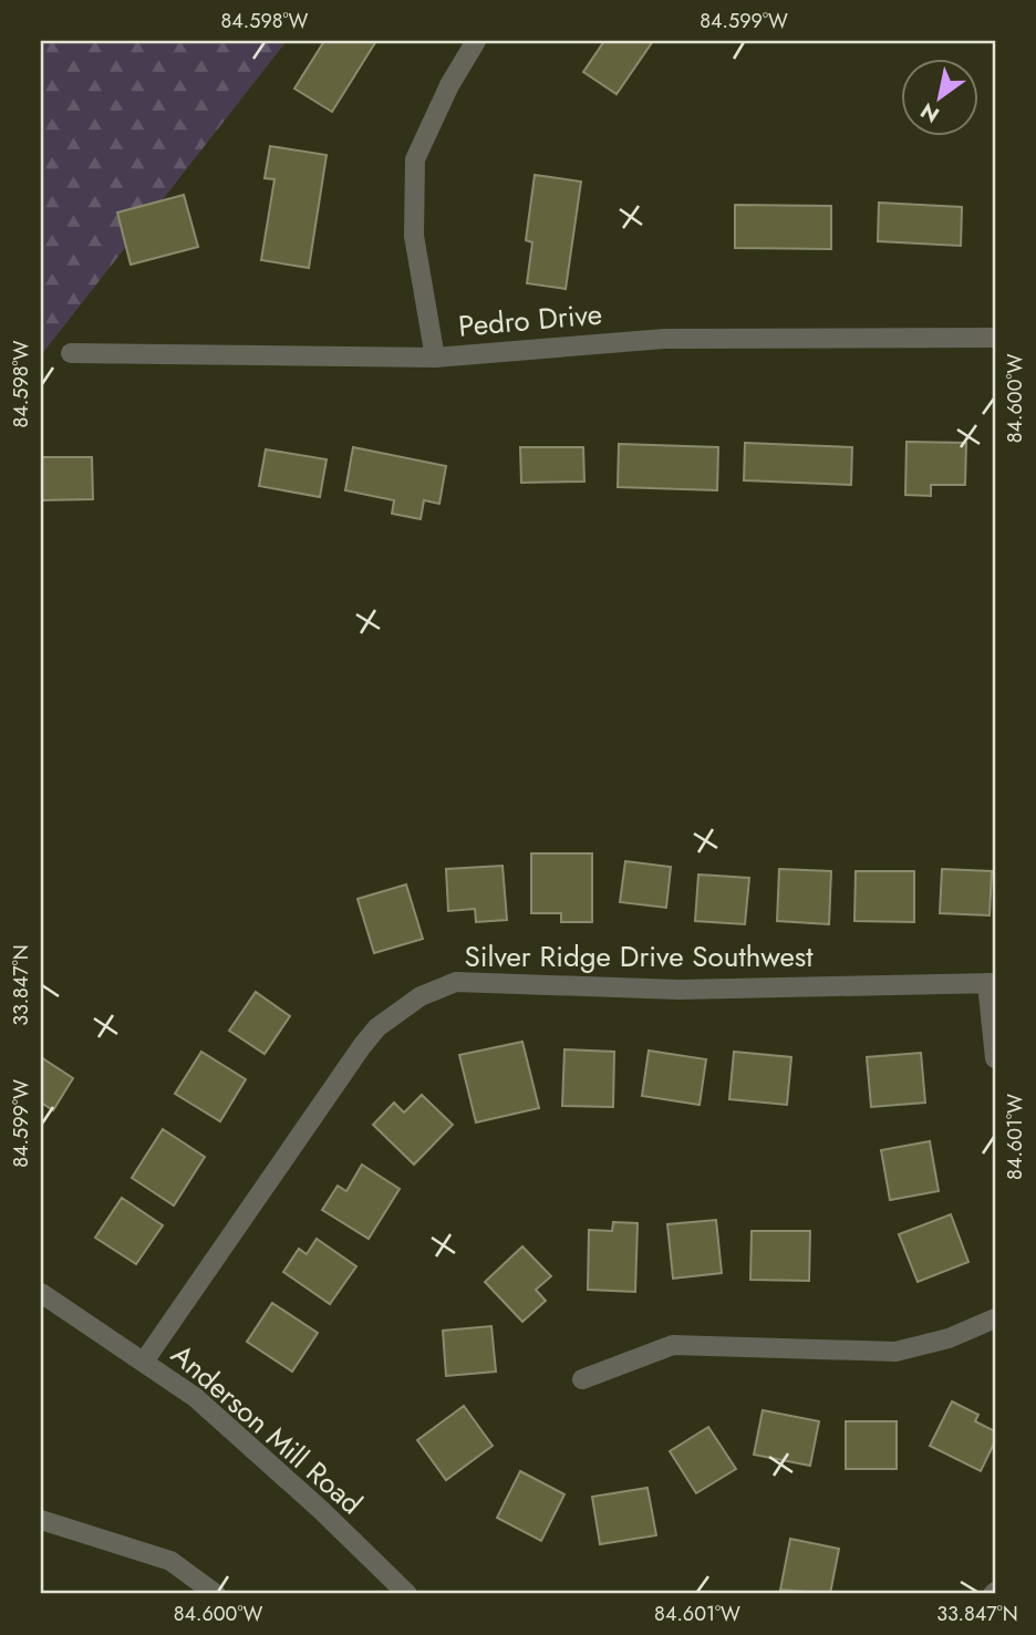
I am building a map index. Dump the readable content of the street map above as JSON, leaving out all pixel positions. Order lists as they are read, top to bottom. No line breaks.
{"streets":{"street":["Pedro Drive","Silver Ridge Drive Southwest","Anderson Mill Road"]},"crossings":[["Silver Ridge Drive Southwest","Anderson Mill Road"]],"north":"bottom left","coordinates":["84.598°W","84.599°W","84.600°W","33.847°N","84.601°W"]}
